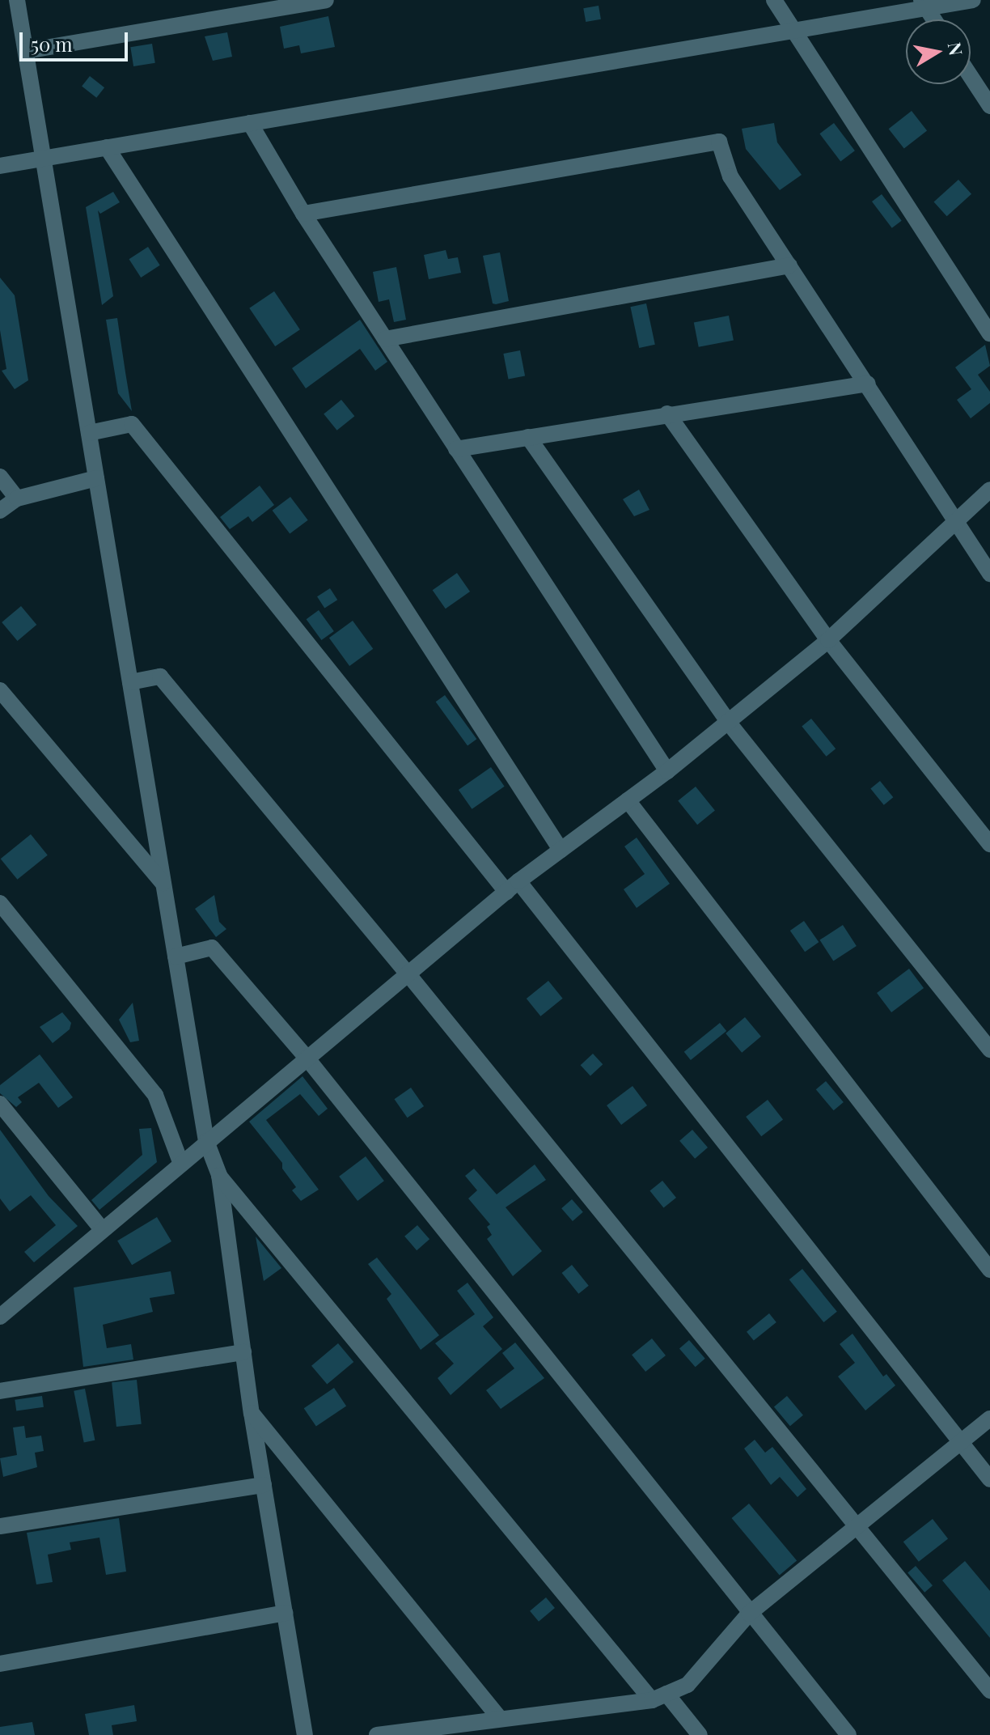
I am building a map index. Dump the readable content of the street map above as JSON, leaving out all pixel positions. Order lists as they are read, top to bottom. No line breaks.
{"scale_bar":"50 m","north":"right"}
